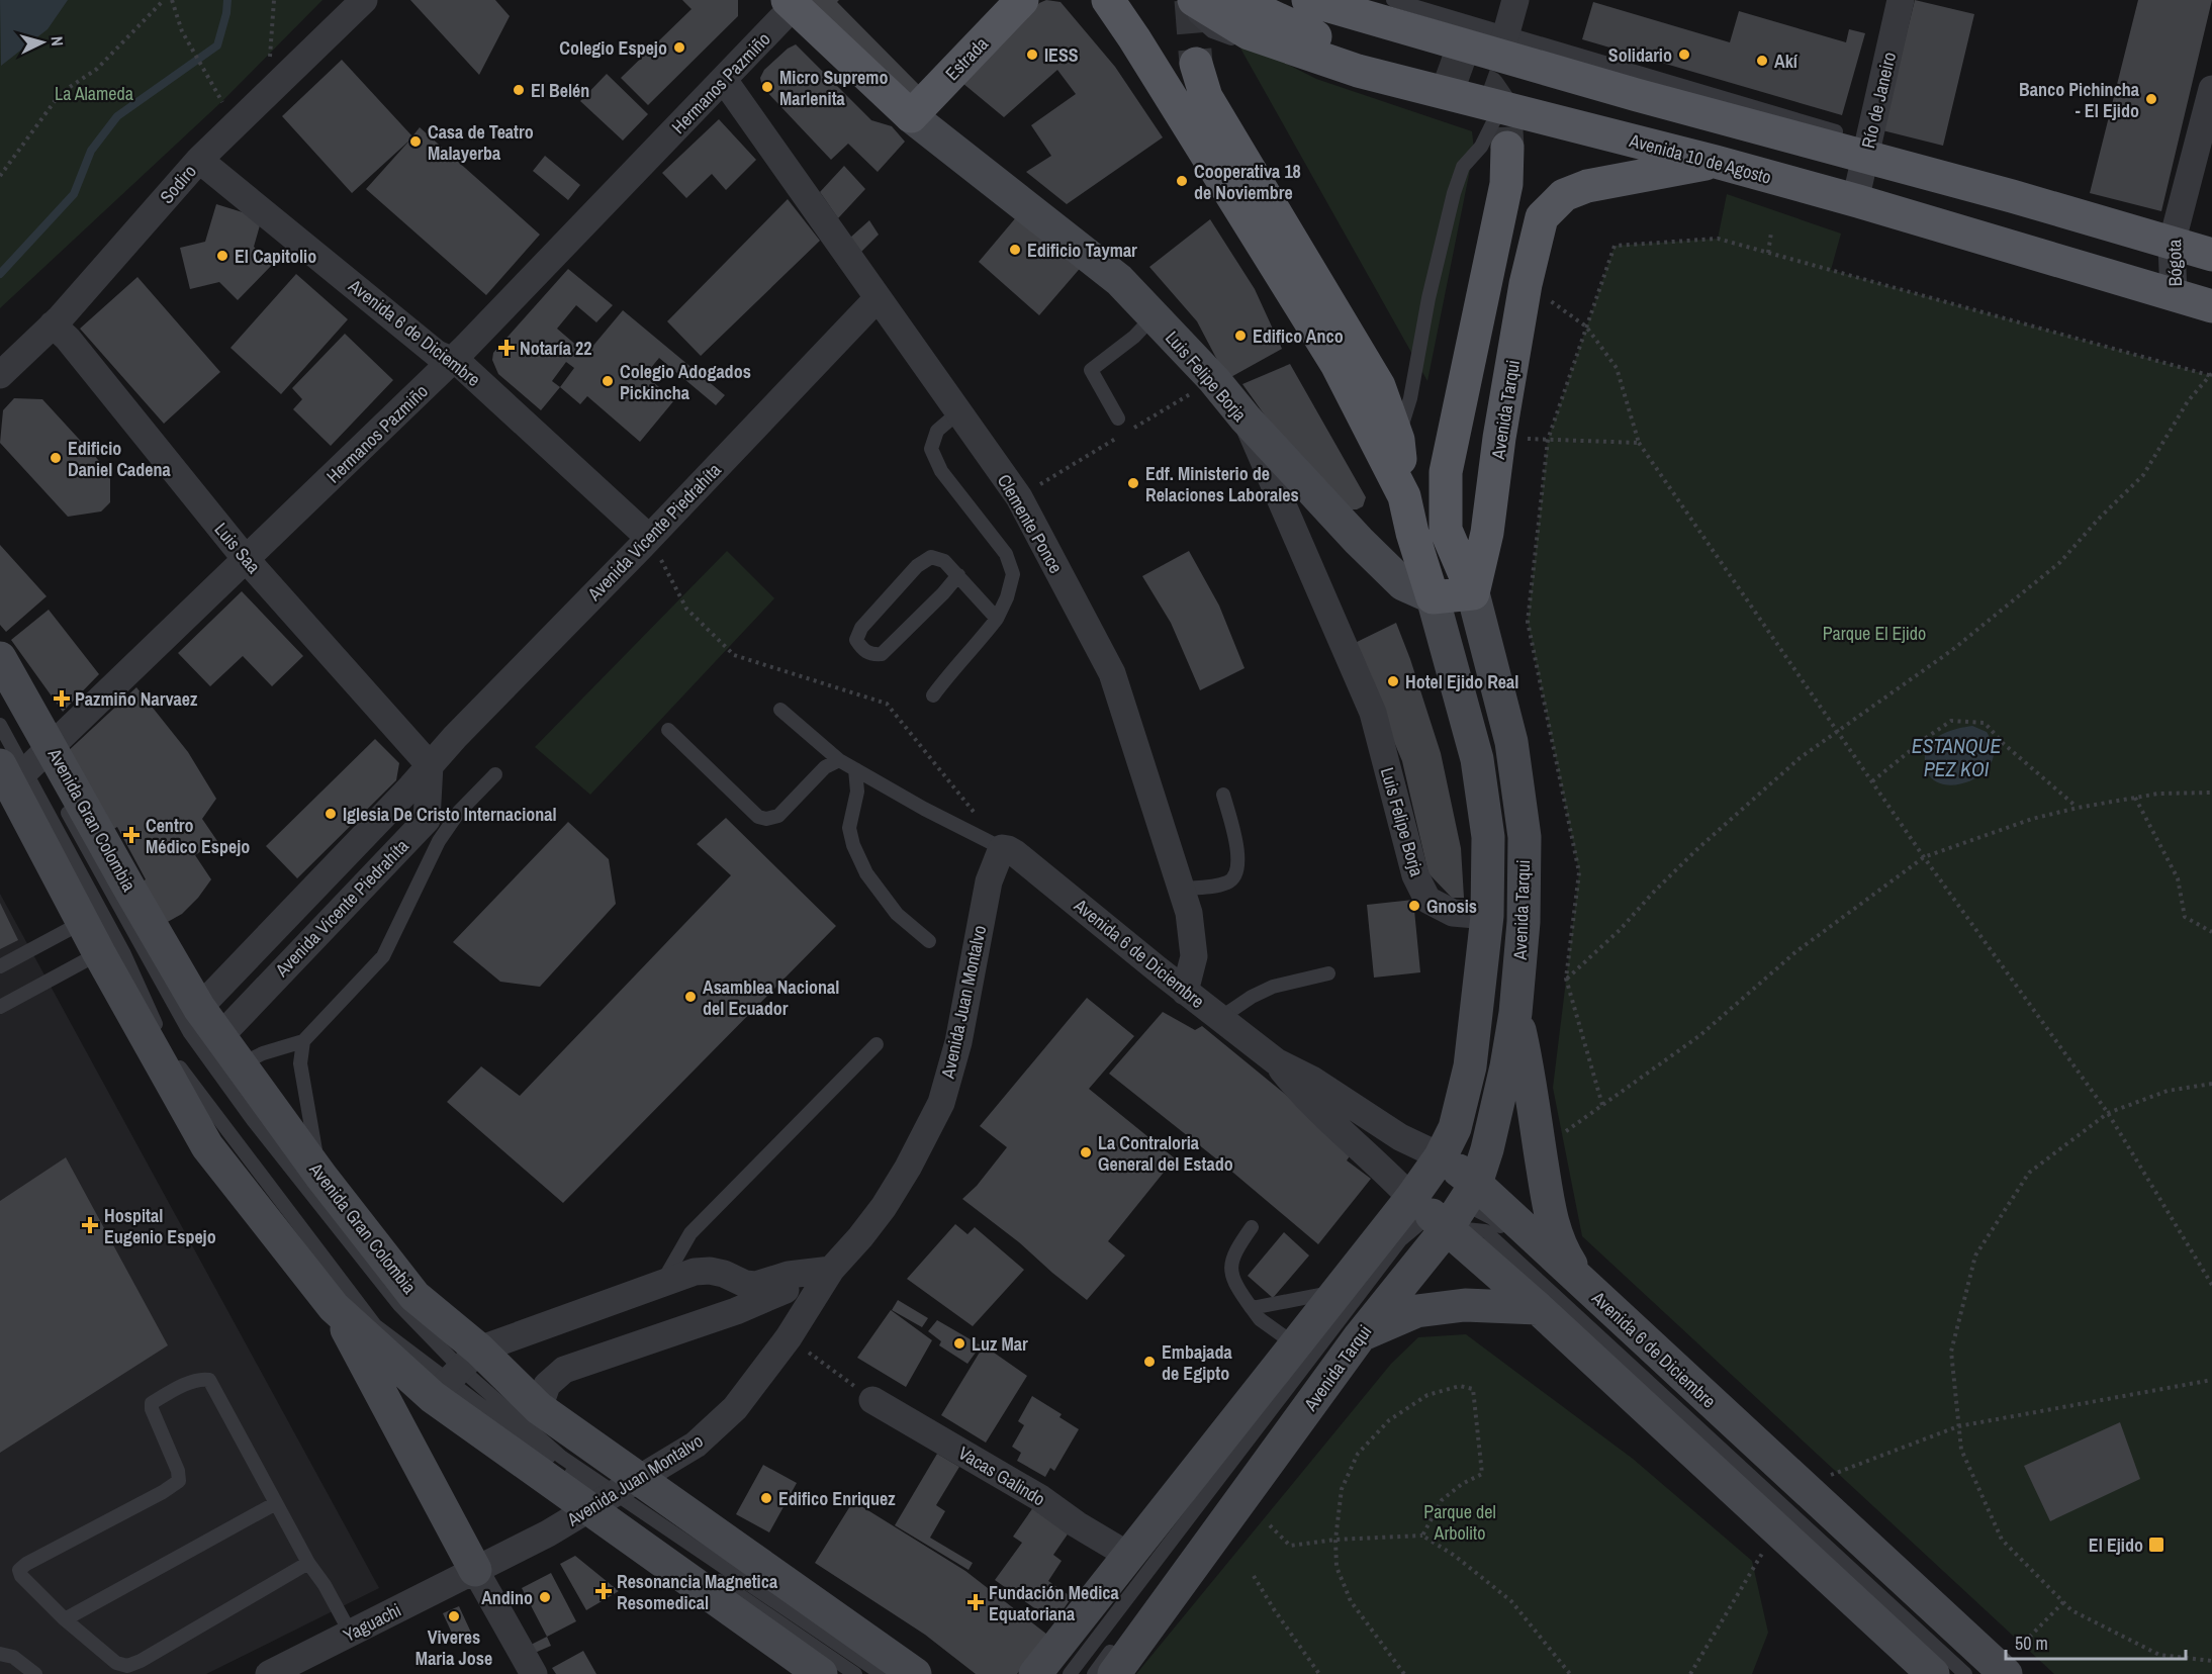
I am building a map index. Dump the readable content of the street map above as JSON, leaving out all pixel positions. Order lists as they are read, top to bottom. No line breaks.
{"streets":{"main road":["Estrada","Avenida 10 de Agosto","Avenida 6 de Diciembre","Luis Felipe Borja","Avenida Tarqui","Avenida Gran Colombia"],"street":["Hermanos Pazmiño","Río de Janeiro","Sodiro","Bógota","Clemente Ponce","Avenida Vicente Piedrahíta","Luis Saa","Avenida Juan Montalvo","Vacas Galindo","Yaguachi"]},"crossings":[["Estrada","Luis Felipe Borja"],["Hermanos Pazmiño","Avenida 6 de Diciembre"],["Hermanos Pazmiño","Luis Felipe Borja"],["Hermanos Pazmiño","Clemente Ponce"],["Hermanos Pazmiño","Luis Saa"],["Hermanos Pazmiño","Avenida Gran Colombia"],["Río de Janeiro","Avenida 10 de Agosto"],["Avenida 10 de Agosto","Bógota"],["Avenida 10 de Agosto","Avenida Tarqui"],["Sodiro","Avenida 6 de Diciembre"],["Sodiro","Luis Saa"],["Avenida 6 de Diciembre","Avenida Tarqui"],["Avenida 6 de Diciembre","Clemente Ponce"],["Avenida 6 de Diciembre","Avenida Vicente Piedrahíta"],["Avenida 6 de Diciembre","Avenida Juan Montalvo"],["Luis Felipe Borja","Avenida Tarqui"],["Avenida Tarqui","Vacas Galindo"],["Clemente Ponce","Avenida Vicente Piedrahíta"],["Avenida Vicente Piedrahíta","Luis Saa"],["Avenida Vicente Piedrahíta","Avenida Gran Colombia"],["Avenida Gran Colombia","Avenida Juan Montalvo"],["Avenida Juan Montalvo","Yaguachi"]],"water":["ESTANQUE PEZ KOI"],"parks":["La Alameda","Parque El Ejido","Parque del Arbolito"],"places":{"other":["Colegio Espejo","IESS","Solidario","Akí","Micro Supremo Marlenita","El Belén","Banco Pichincha - El Ejido","Casa de Teatro Malayerba","Cooperativa 18 de Noviembre","Edificio Taymar","El Capitolio","Edifico Anco","Colegio Adogados Pickincha","Edificio Daniel Cadena","Edf. Ministerio de Relaciones Laborales","Hotel Ejido Real","Iglesia De Cristo Internacional","Gnosis","Asamblea Nacional del Ecuador","La Contraloria General del Estado","Luz Mar","Embajada de Egipto","Edifico Enriquez","Andino","Viveres Maria Jose"],"health":["Notaría 22","Pazmiño Narvaez","Centro Médico Espejo","Hospital Eugenio Espejo","Resonancia Magnetica Resomedical","Fundación Medica Equatoriana"],"transit":["El Ejido"]},"scale_bar":"50 m","north":"right"}
